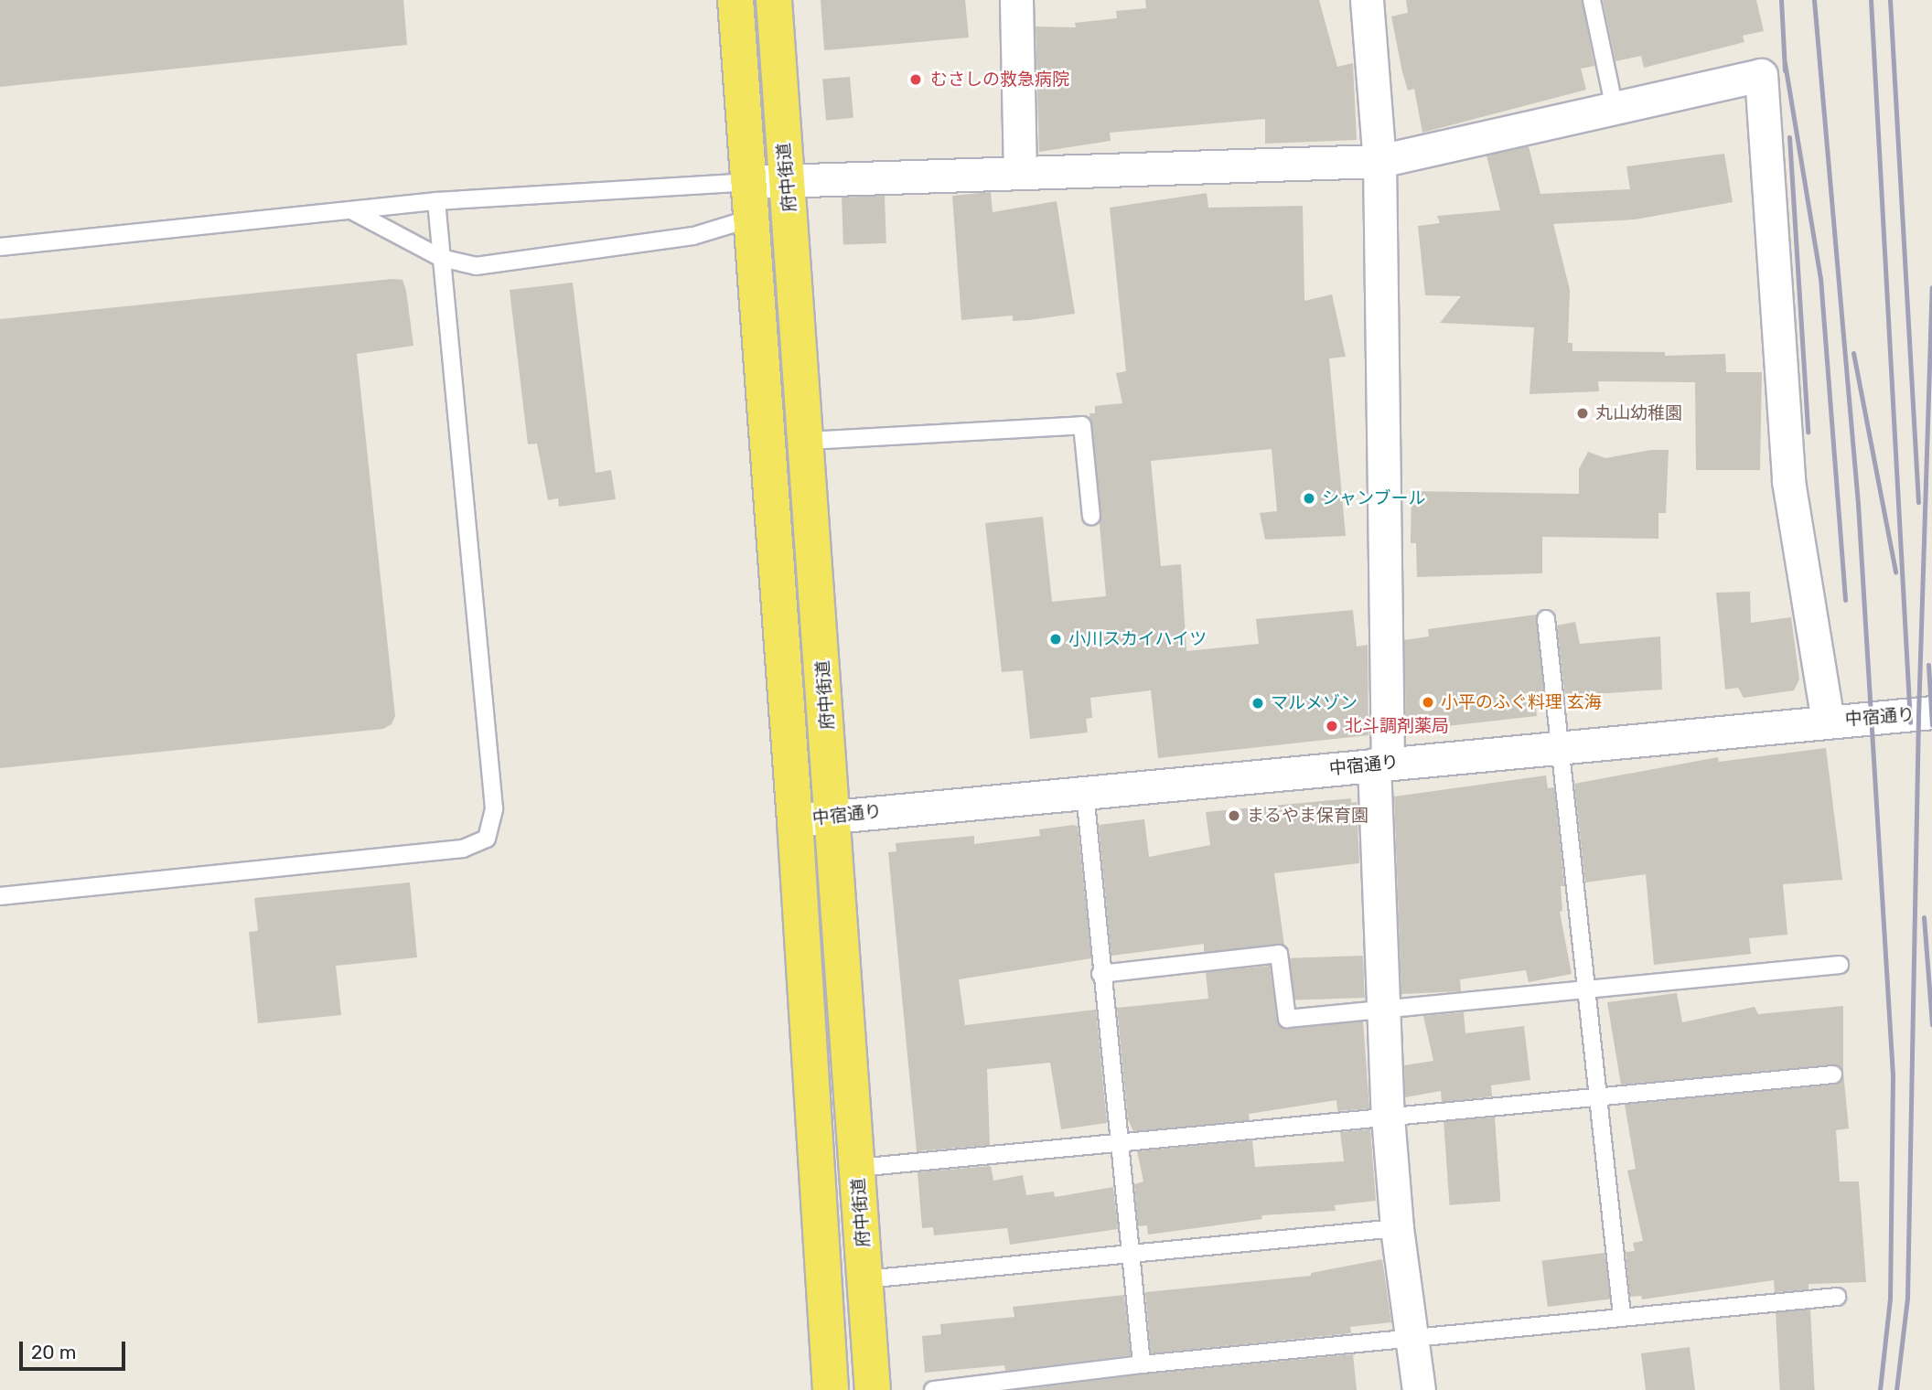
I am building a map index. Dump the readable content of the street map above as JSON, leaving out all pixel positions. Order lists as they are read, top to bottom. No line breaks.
{"streets":{"main road":["府中街道"],"street":["中宿通り"]},"crossings":[["府中街道","中宿通り"]],"places":["むさしの救急病院","丸山幼稚園","シャンブール","小川スカイハイツ","小平のふぐ料理 玄海","マルメゾン","北斗調剤薬局","まるやま保育園"],"scale_bar":"20 m"}
